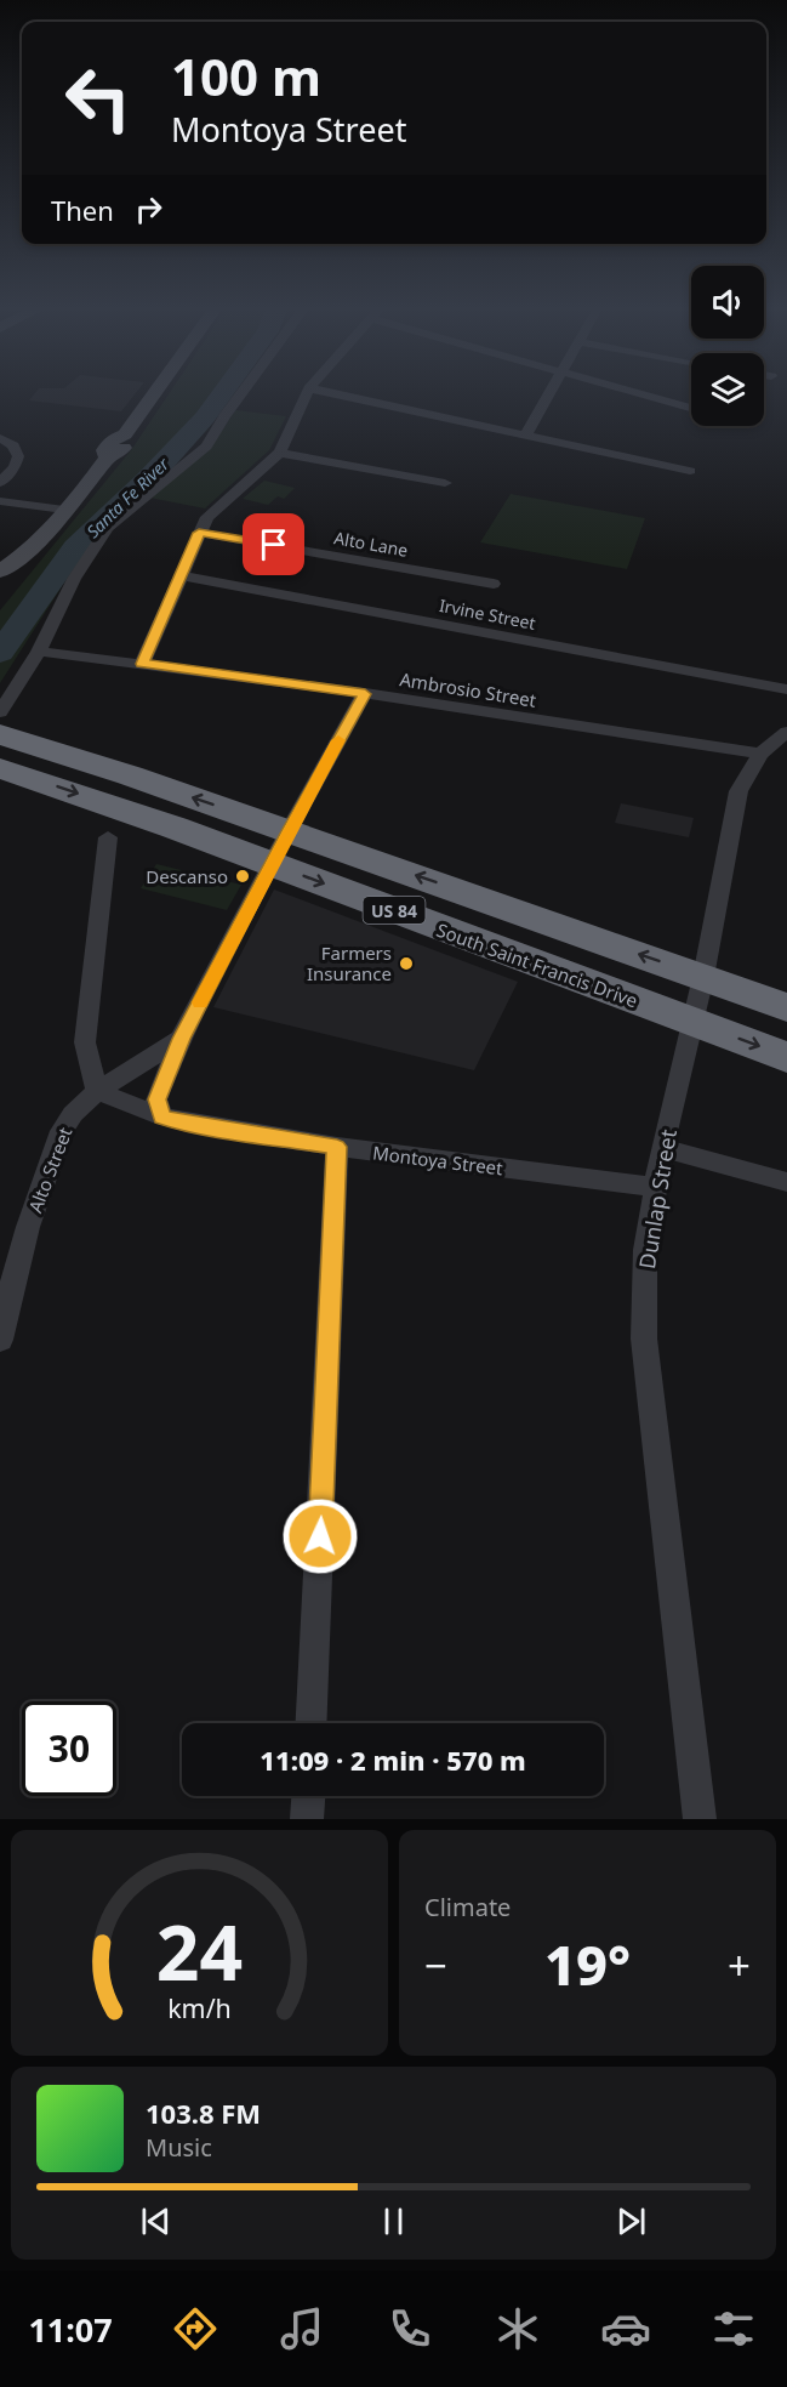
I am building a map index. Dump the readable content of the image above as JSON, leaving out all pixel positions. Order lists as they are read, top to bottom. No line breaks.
{"streets":{"highway":["US 84","South Saint Francis Drive"],"street":["Alto Lane","Irvine Street","Ambrosio Street","Montoya Street","Alto Street","Dunlap Street"]},"crossings":[["Ambrosio Street","Dunlap Street"],["US 84","Dunlap Street"],["South Saint Francis Drive","Dunlap Street"],["Montoya Street","Alto Street"],["Montoya Street","Dunlap Street"]],"water":["Santa Fe River"],"places":["Descanso","Farmers Insurance"],"page":{"turn":["100 m","Montoya Street"],"then":"Then","limit":"30","trip":"11:09 · 2 min · 570 m","tile":"Climate","heat":["−","19°","+"],"song":["103.8 FM","Music"],"tabs":"11:07","gauge":["24","km/h"]}}
